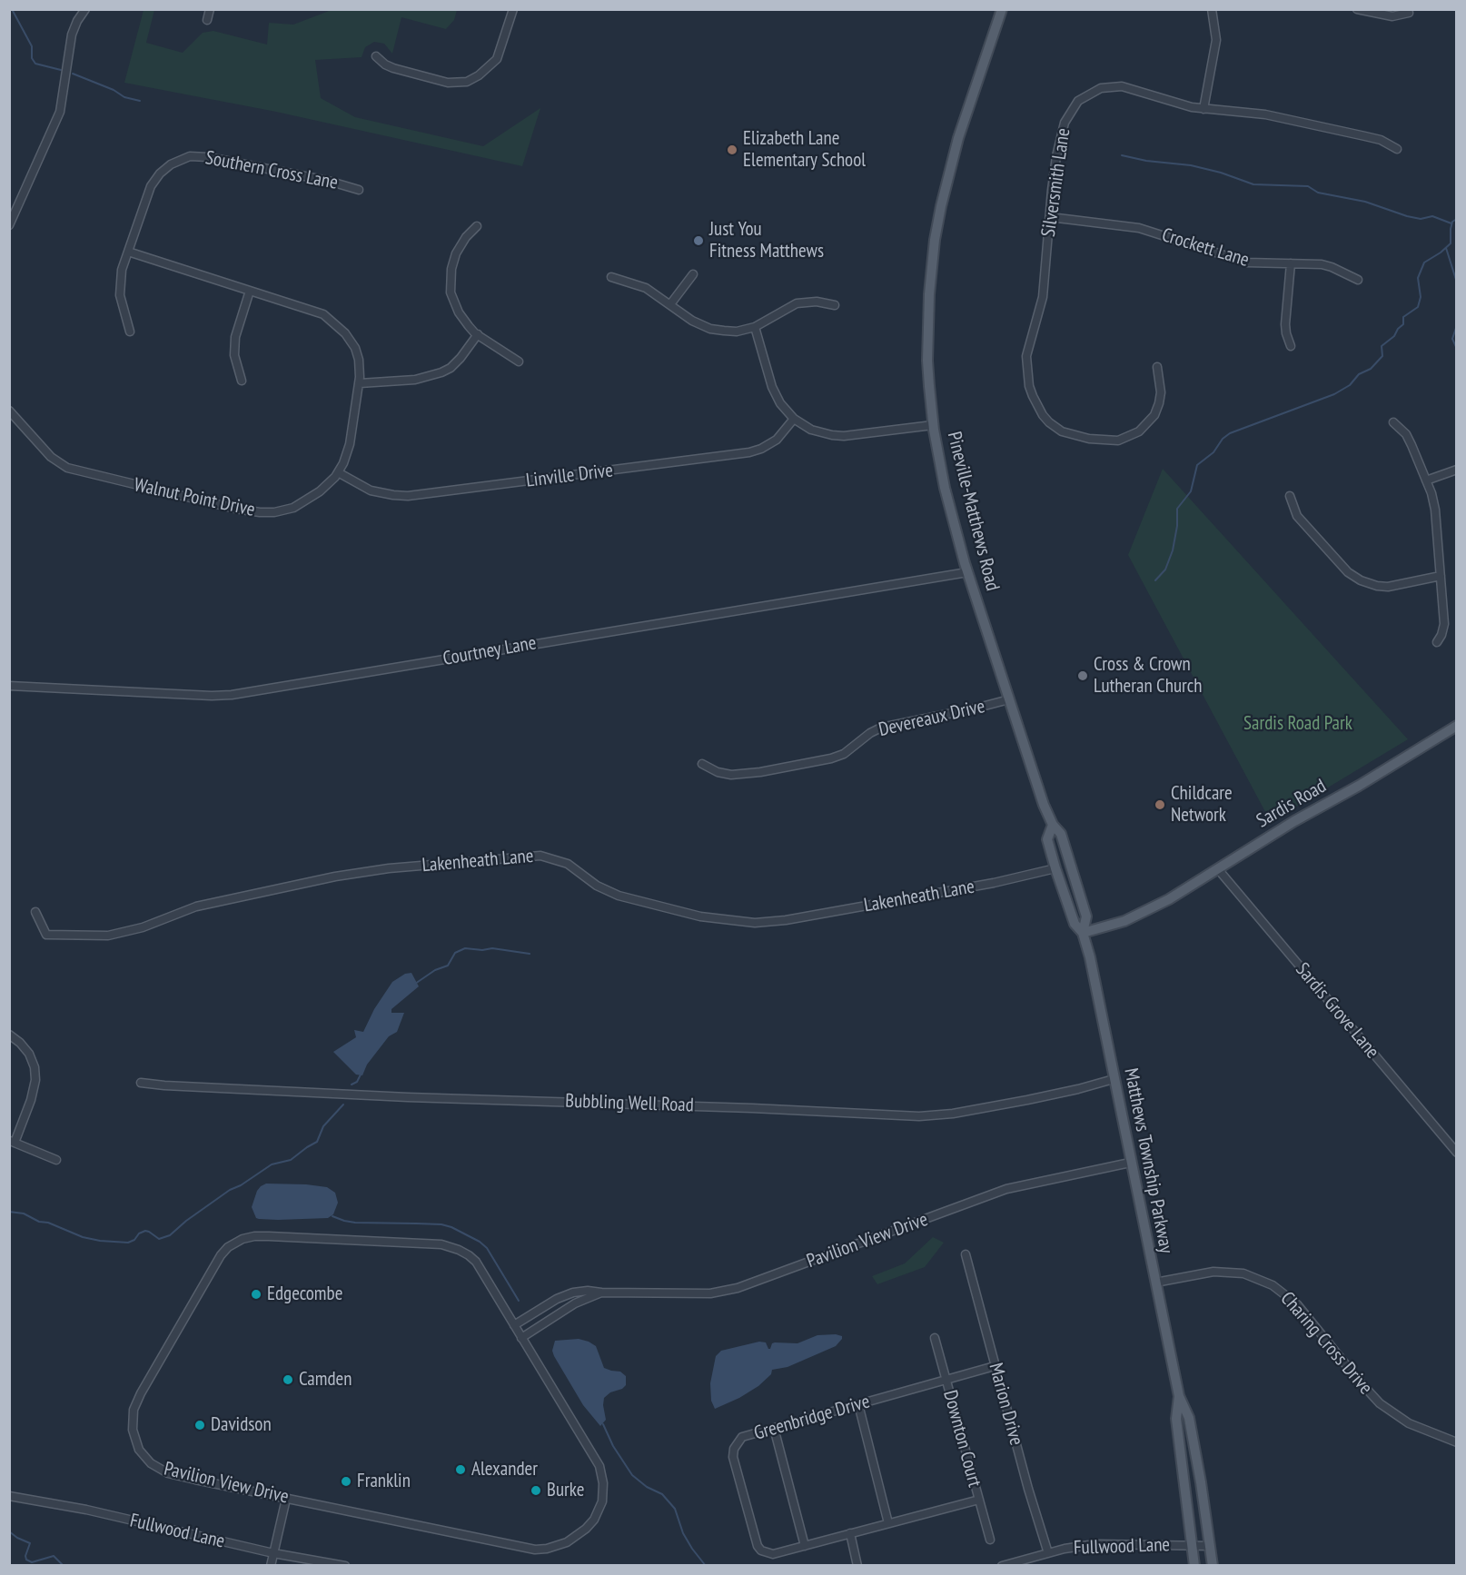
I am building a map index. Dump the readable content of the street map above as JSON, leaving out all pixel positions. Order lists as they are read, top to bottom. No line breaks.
{"streets":{"main road":["Pineville-Matthews Road","Sardis Road","Matthews Township Parkway"],"street":["Southern Cross Lane","Silversmith Lane","Crockett Lane","Linville Drive","Walnut Point Drive","Courtney Lane","Devereaux Drive","Lakenheath Lane","Sardis Grove Lane","Bubbling Well Road","Pavilion View Drive","Charing Cross Drive","Marion Drive","Greenbridge Drive","Downton Court","Fullwood Lane"]},"crossings":[["Southern Cross Lane","Walnut Point Drive"],["Silversmith Lane","Crockett Lane"],["Linville Drive","Walnut Point Drive"],["Pineville-Matthews Road","Courtney Lane"],["Pineville-Matthews Road","Devereaux Drive"],["Pineville-Matthews Road","Sardis Road"],["Pineville-Matthews Road","Lakenheath Lane"],["Pineville-Matthews Road","Matthews Township Parkway"],["Sardis Road","Sardis Grove Lane"],["Sardis Road","Matthews Township Parkway"],["Bubbling Well Road","Matthews Township Parkway"],["Matthews Township Parkway","Pavilion View Drive"],["Matthews Township Parkway","Charing Cross Drive"],["Matthews Township Parkway","Fullwood Lane"],["Marion Drive","Greenbridge Drive"],["Marion Drive","Fullwood Lane"],["Greenbridge Drive","Downton Court"]],"parks":["Sardis Road Park"],"places":["Elizabeth Lane Elementary School","Just You Fitness Matthews","Cross & Crown Lutheran Church","Childcare Network","Edgecombe","Camden","Davidson","Alexander","Franklin","Burke"]}
